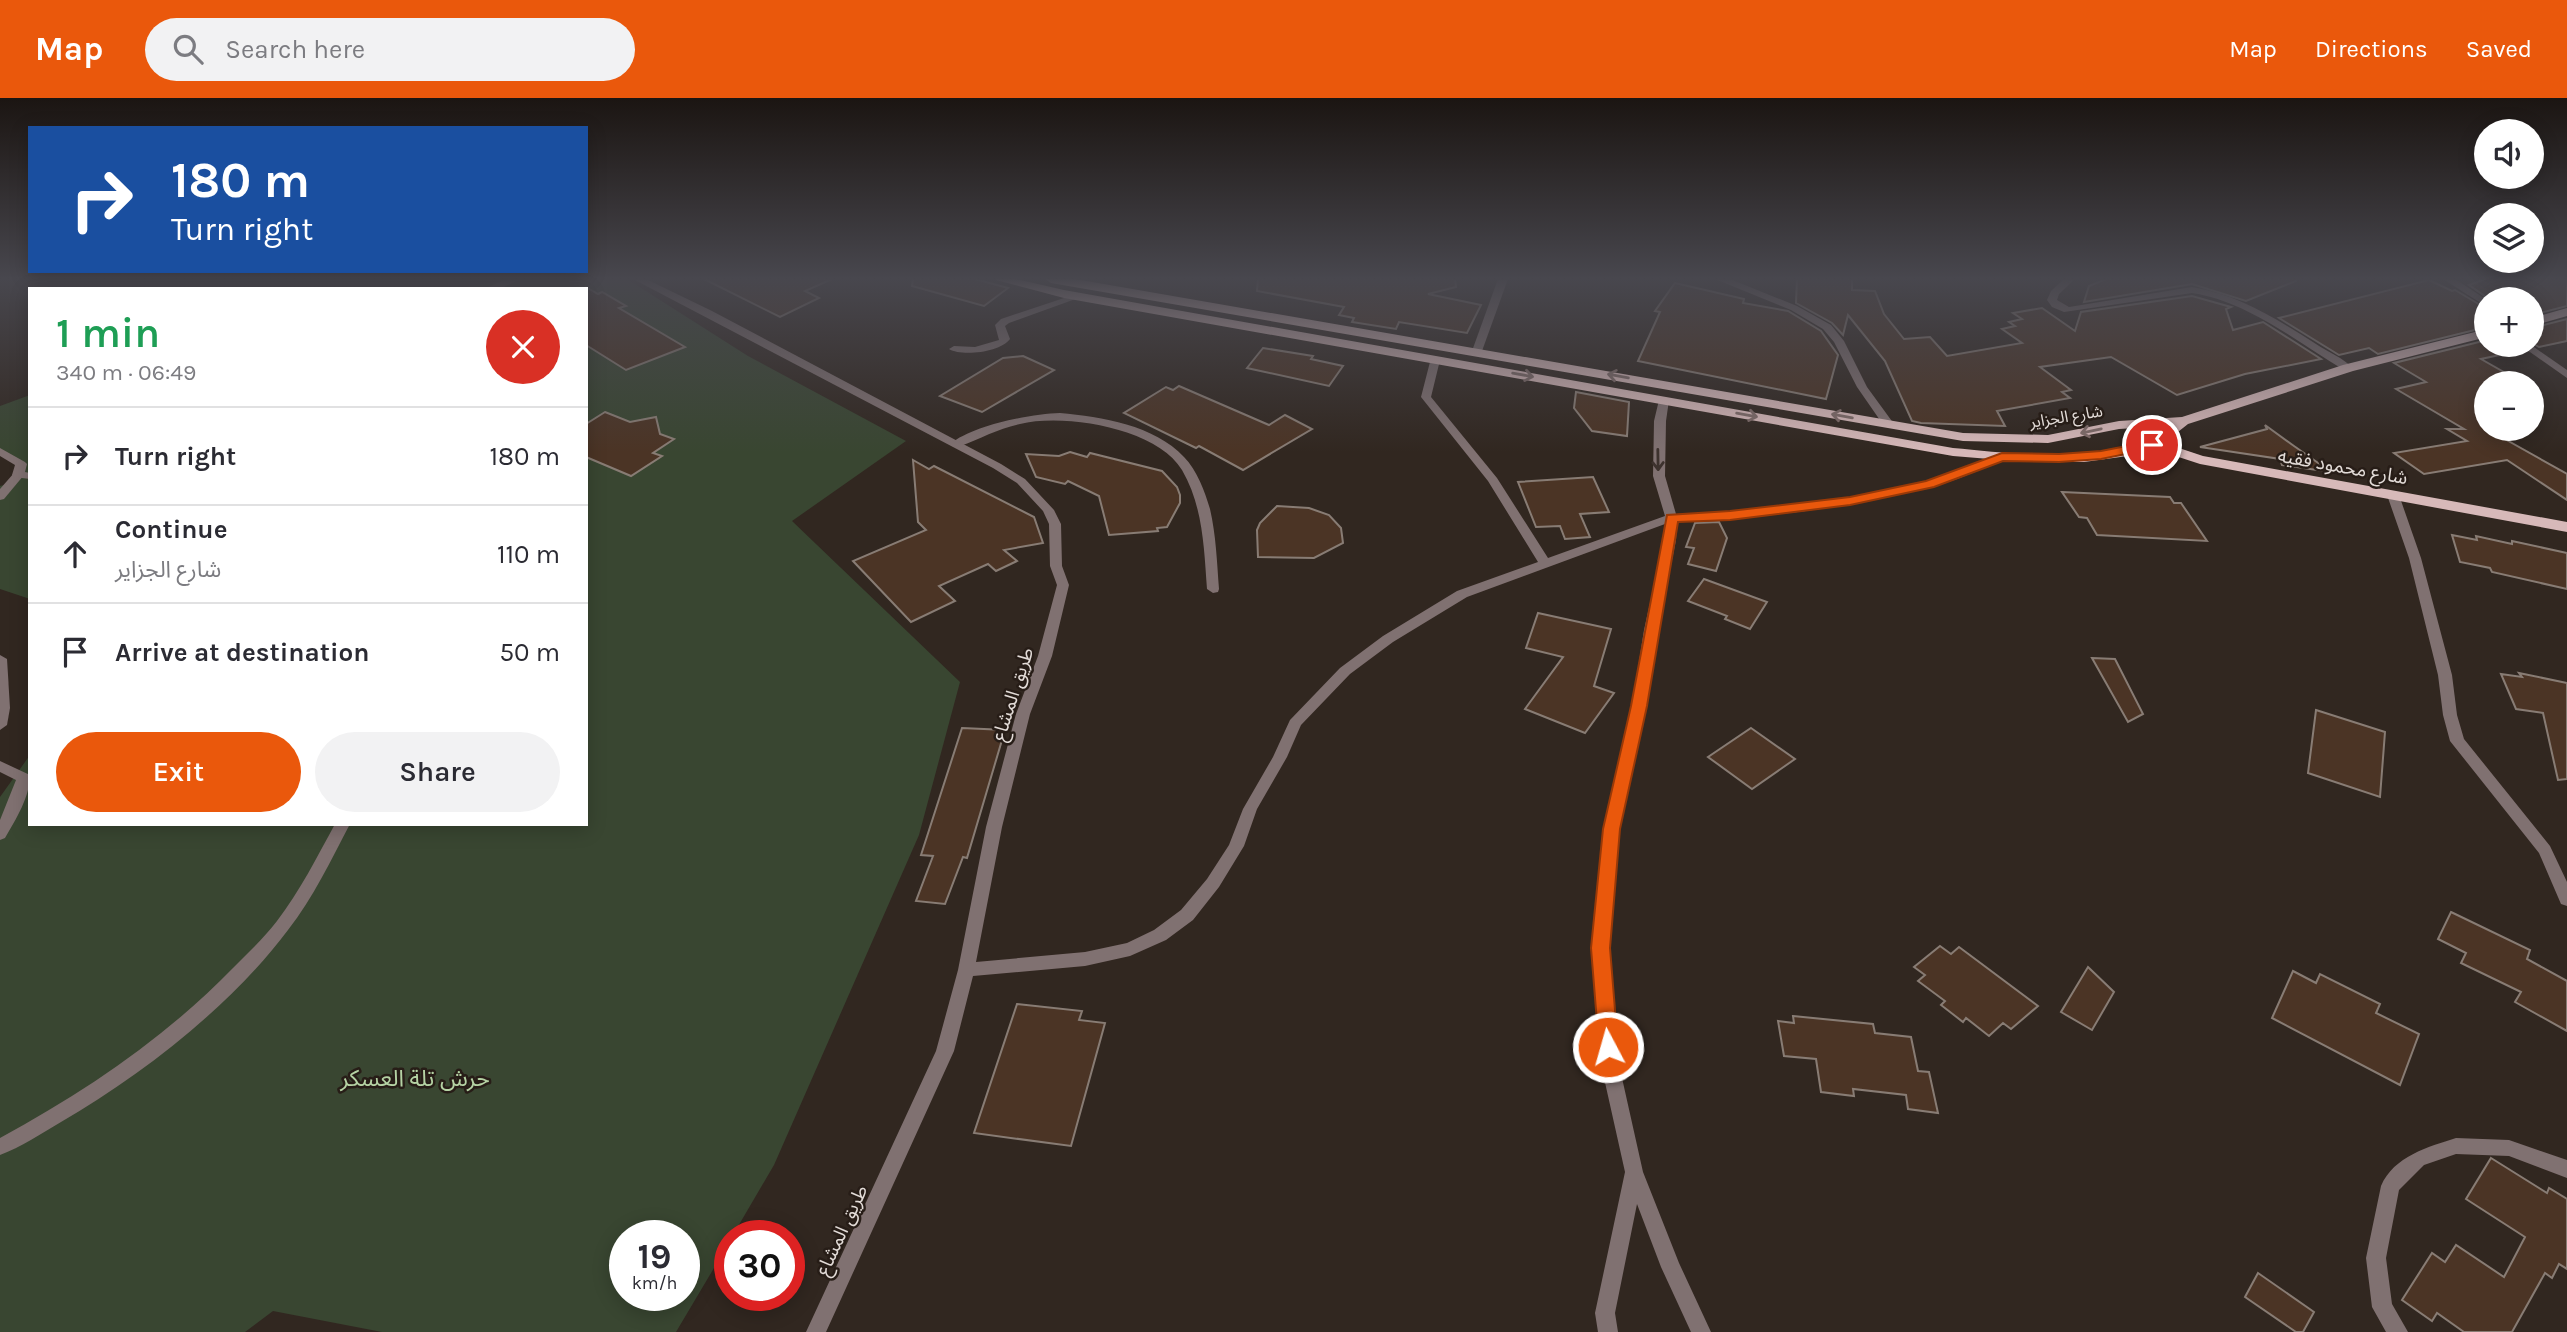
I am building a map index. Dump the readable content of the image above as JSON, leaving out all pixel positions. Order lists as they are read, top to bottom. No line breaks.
{"streets":{"main road":["شارع الجزاير","شارع محمود فقيه"],"street":["طريق المشاع"]},"crossings":[["شارع الجزاير","شارع محمود فقيه"]],"parks":["حرش تلة العسكر"],"page":{"header":"Map","search":"Search here","nav":["Map","Directions","Saved"],"map_buttons":["+","−"],"turn":["180 m","Turn right"],"heading":["1 min","340 m · 06:49"],"list":[{"name":"Turn right","value":"180 m"},{"name":"Continue","note":"شارع الجزاير","value":"110 m"},{"name":"Arrive at destination","value":"50 m"}],"buttons":["Exit","Share"],"speed":"19 km/h","limit":"30"}}
